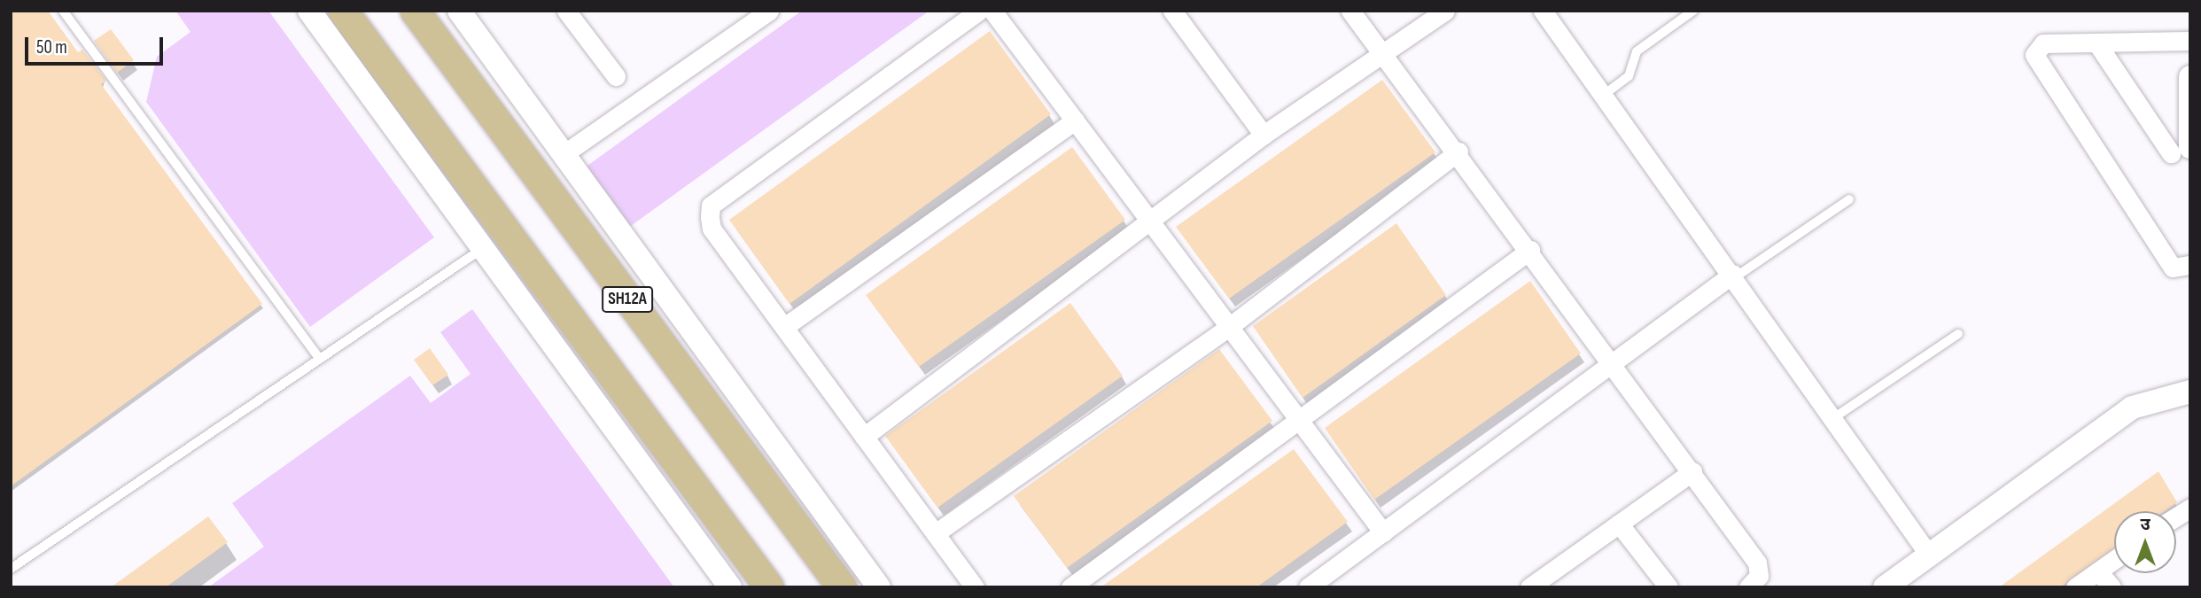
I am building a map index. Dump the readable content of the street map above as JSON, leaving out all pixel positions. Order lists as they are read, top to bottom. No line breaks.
{"streets":{"main road":["SH12A"]},"scale_bar":"50 m","north":"top"}
